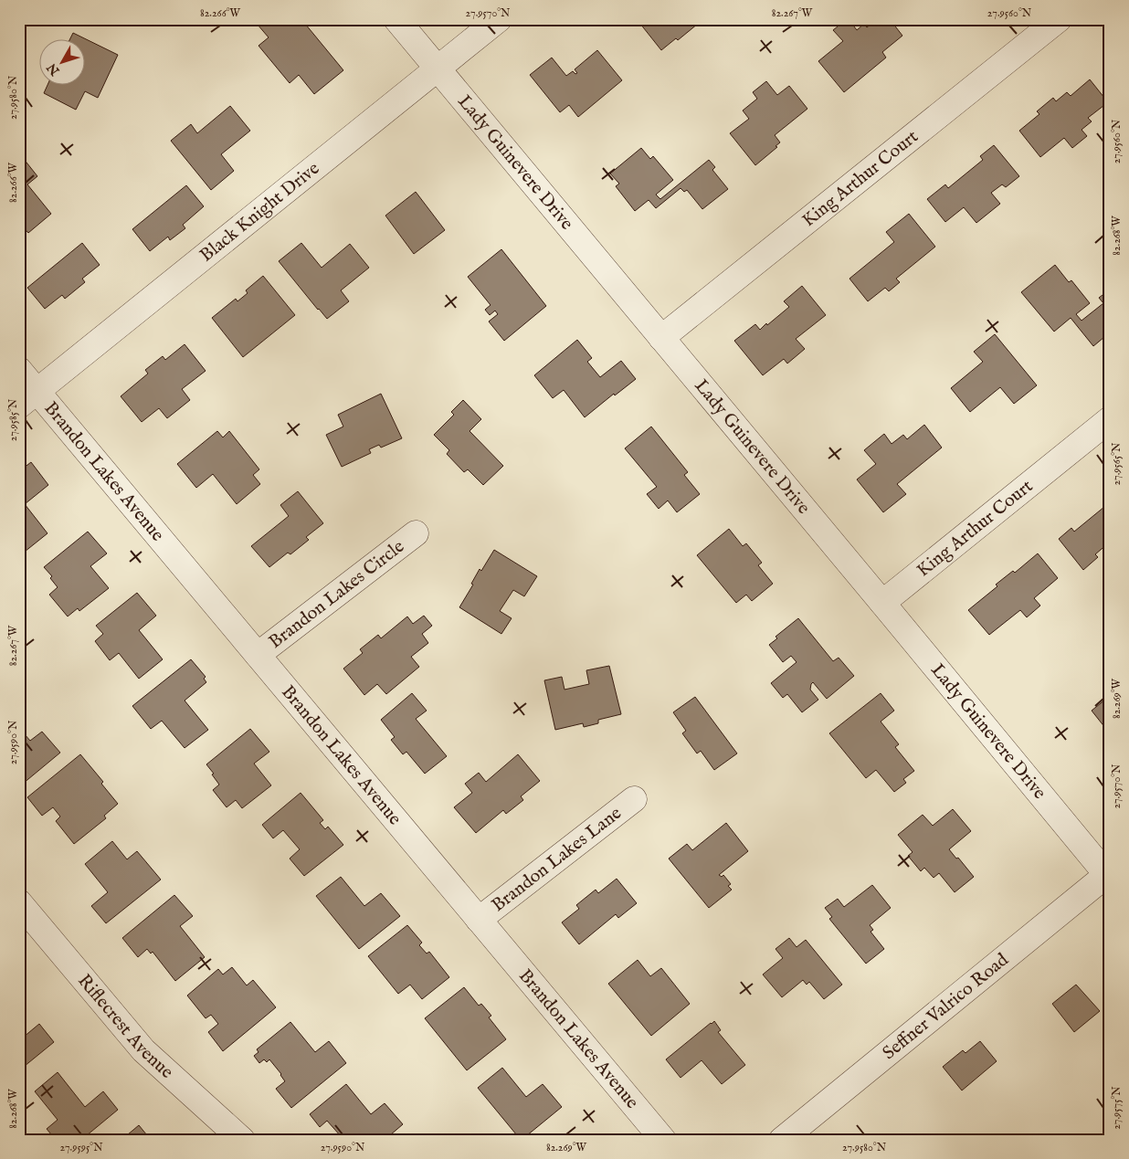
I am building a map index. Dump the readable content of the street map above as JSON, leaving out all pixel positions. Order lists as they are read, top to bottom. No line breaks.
{"streets":{"street":["Lady Guinevere Drive","King Arthur Court","Black Knight Drive","Brandon Lakes Avenue","Brandon Lakes Circle","Brandon Lakes Lane","Seffner Valrico Road","Riflecrest Avenue"]},"crossings":[["Lady Guinevere Drive","King Arthur Court"],["Lady Guinevere Drive","Black Knight Drive"],["Lady Guinevere Drive","Seffner Valrico Road"],["Black Knight Drive","Brandon Lakes Avenue"],["Brandon Lakes Avenue","Brandon Lakes Circle"],["Brandon Lakes Avenue","Brandon Lakes Lane"]],"north":"bottom left","coordinates":["82.266°W","27.9570°N","82.267°W","27.9560°N","27.9580°N","82.268°W","27.9585°N","27.9565°N","82.269°W","27.9590°N","27.9575°N","27.9595°N"]}
